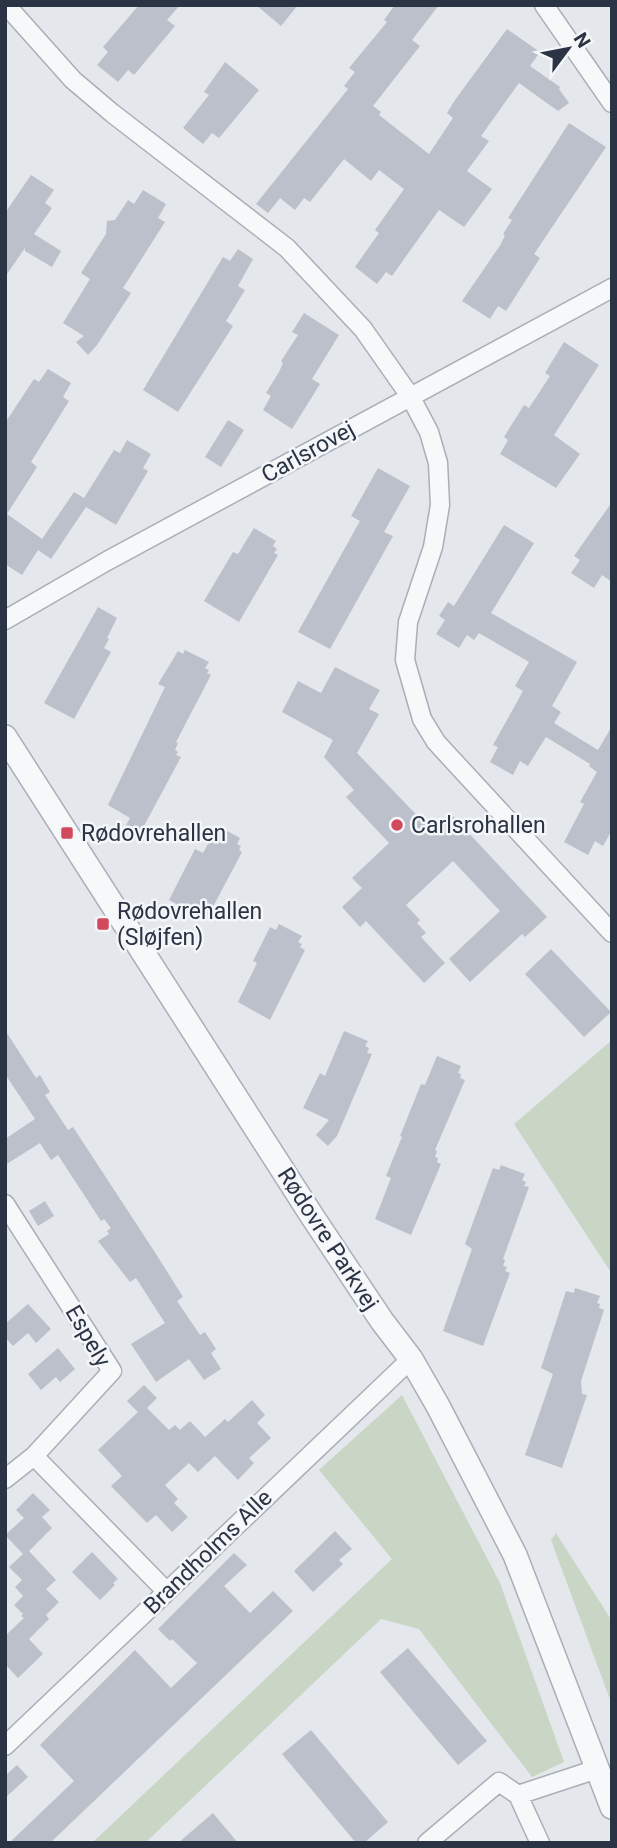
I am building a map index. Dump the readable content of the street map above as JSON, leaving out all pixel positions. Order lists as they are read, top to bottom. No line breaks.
{"streets":{"street":["Carlsrovej","Rødovre Parkvej","Espely","Brandholms Alle"]},"crossings":[["Rødovre Parkvej","Brandholms Alle"]],"places":{"other":["Carlsrohallen"],"transit":["Rødovrehallen","Rødovrehallen (Sløjfen)"]},"north":"top right"}
